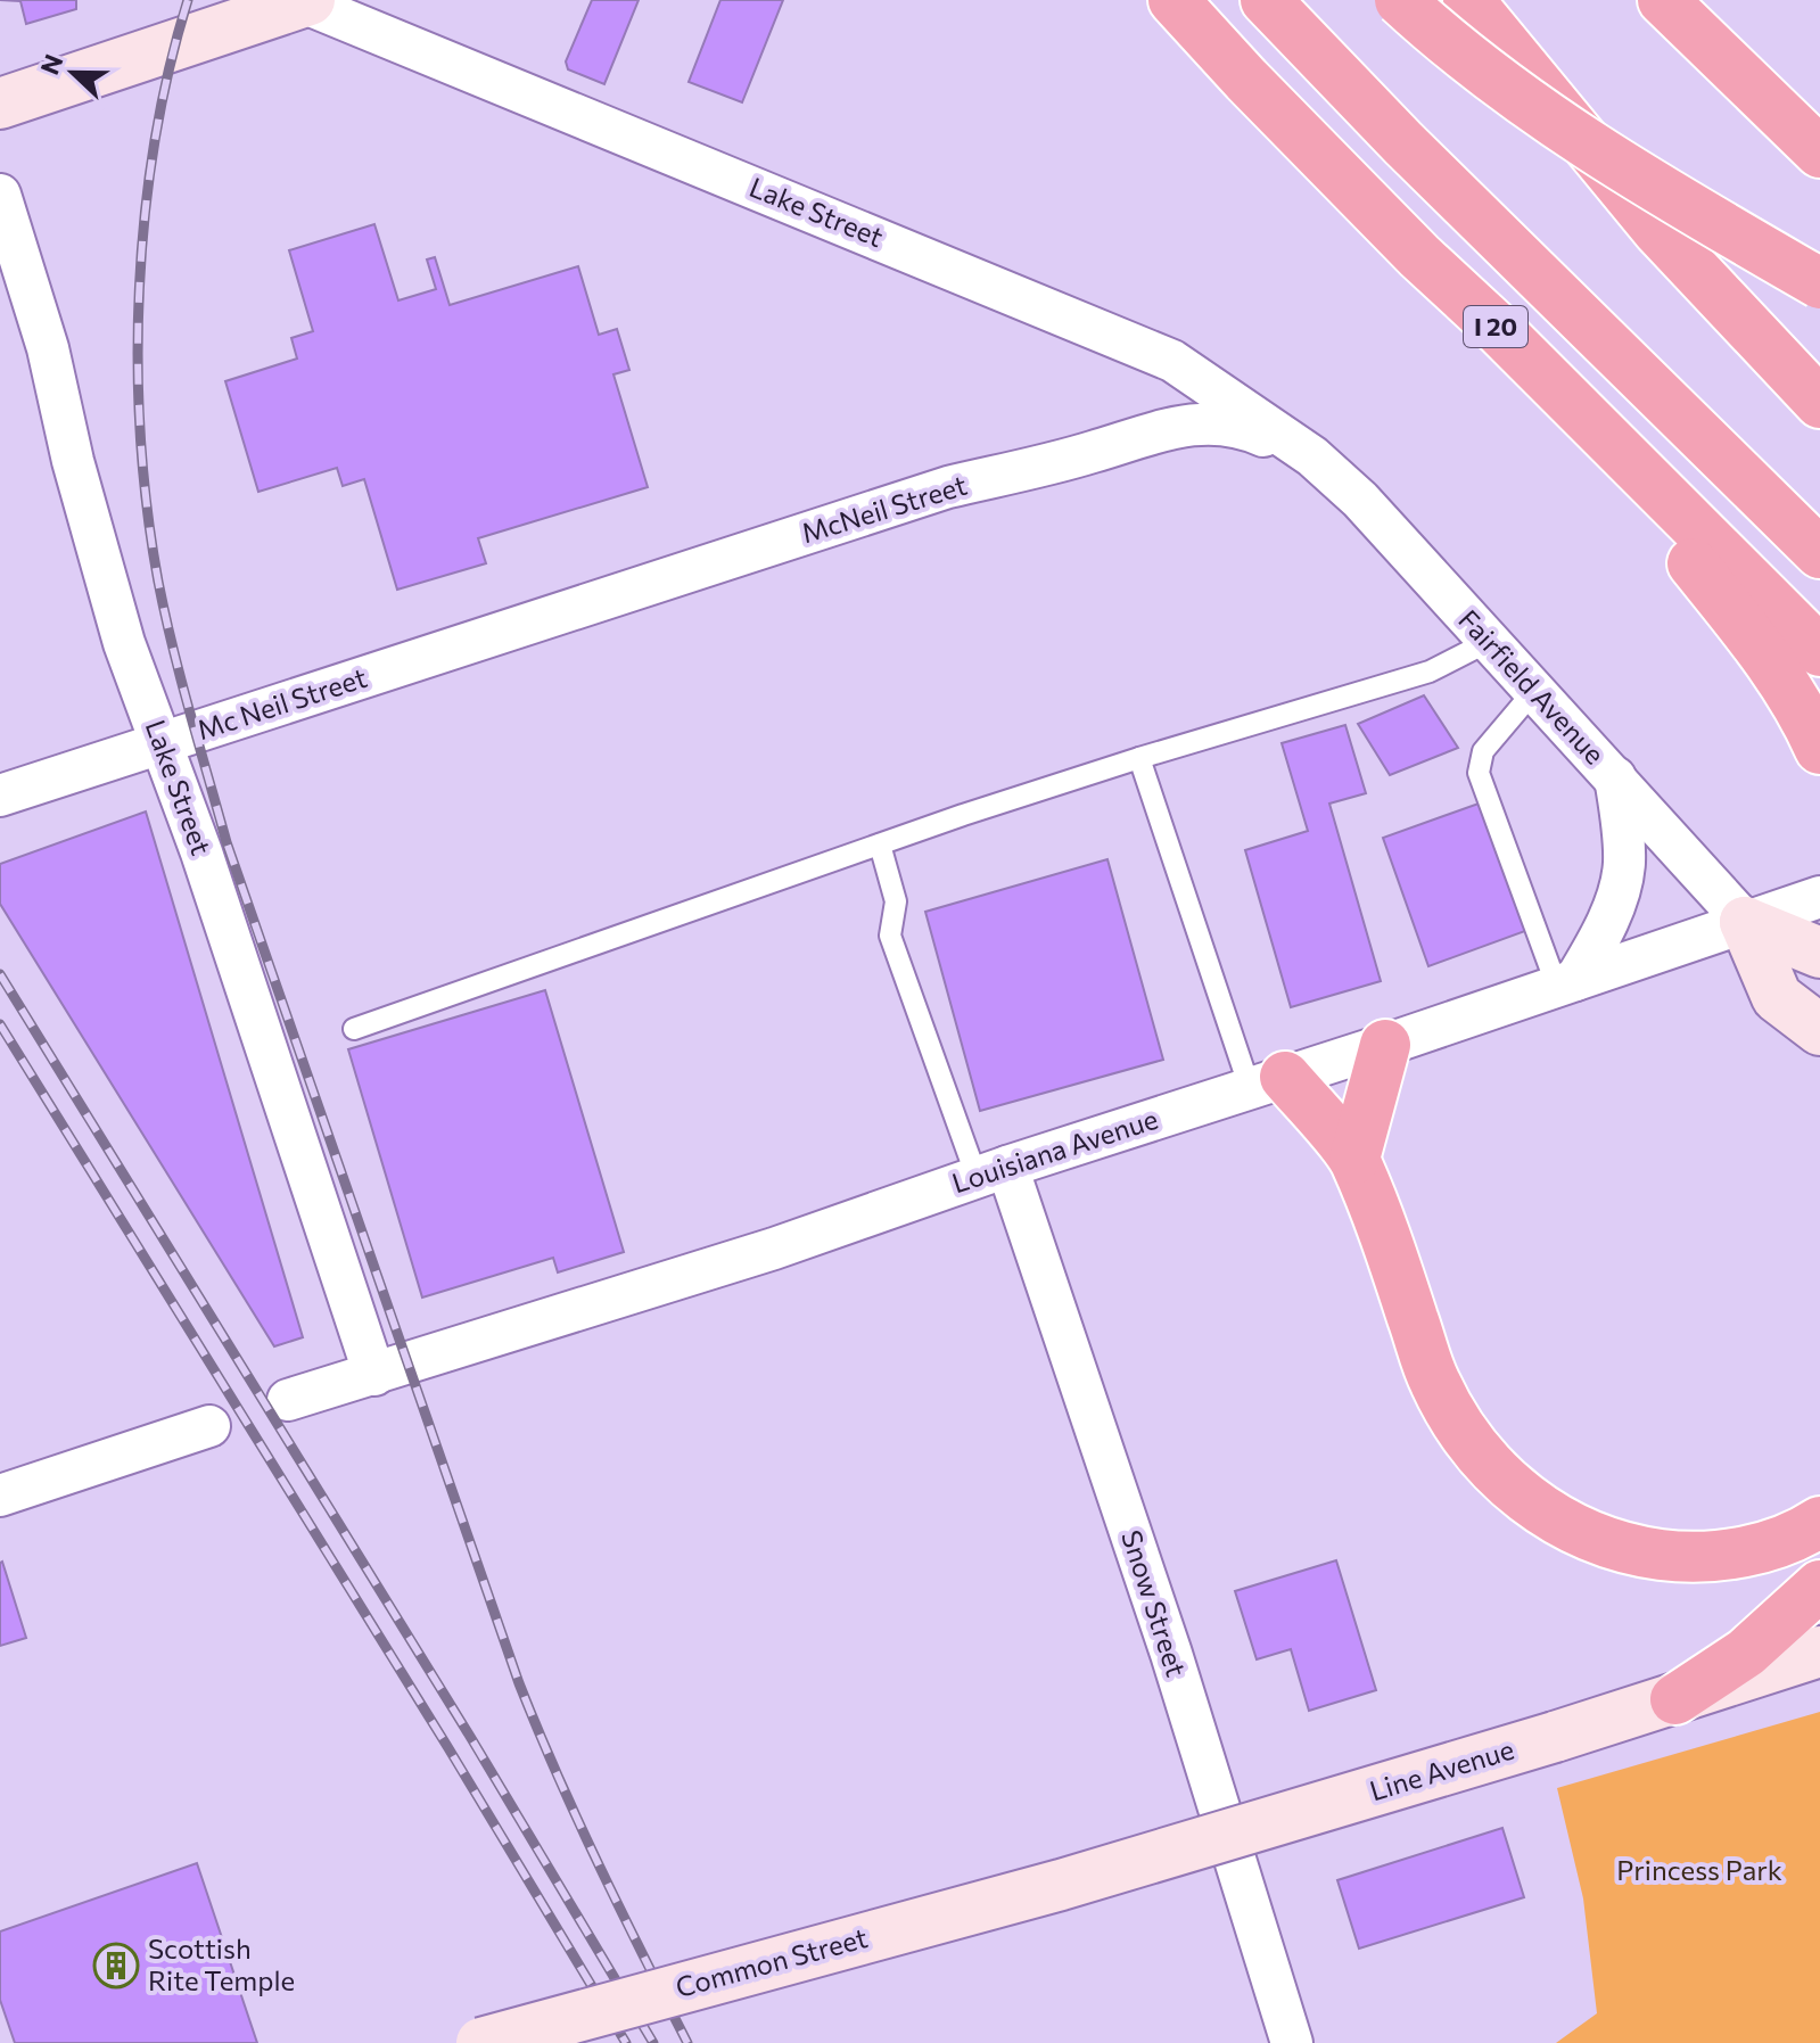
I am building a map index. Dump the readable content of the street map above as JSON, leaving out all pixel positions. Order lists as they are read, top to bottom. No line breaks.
{"streets":{"highway":["I 20"],"main road":["Fairfield Avenue","Line Avenue","Common Street"],"street":["Lake Street","McNeil Street","Mc Neil Street","Louisiana Avenue","Snow Street"]},"crossings":[["Lake Street","McNeil Street"],["Lake Street","Fairfield Avenue"],["Lake Street","Mc Neil Street"],["Lake Street","Louisiana Avenue"],["McNeil Street","Fairfield Avenue"],["McNeil Street","Mc Neil Street"],["Fairfield Avenue","Louisiana Avenue"],["Louisiana Avenue","Snow Street"],["Line Avenue","Common Street"]],"parks":["Princess Park"],"places":{"building":["Scottish Rite Temple"]},"north":"left"}
